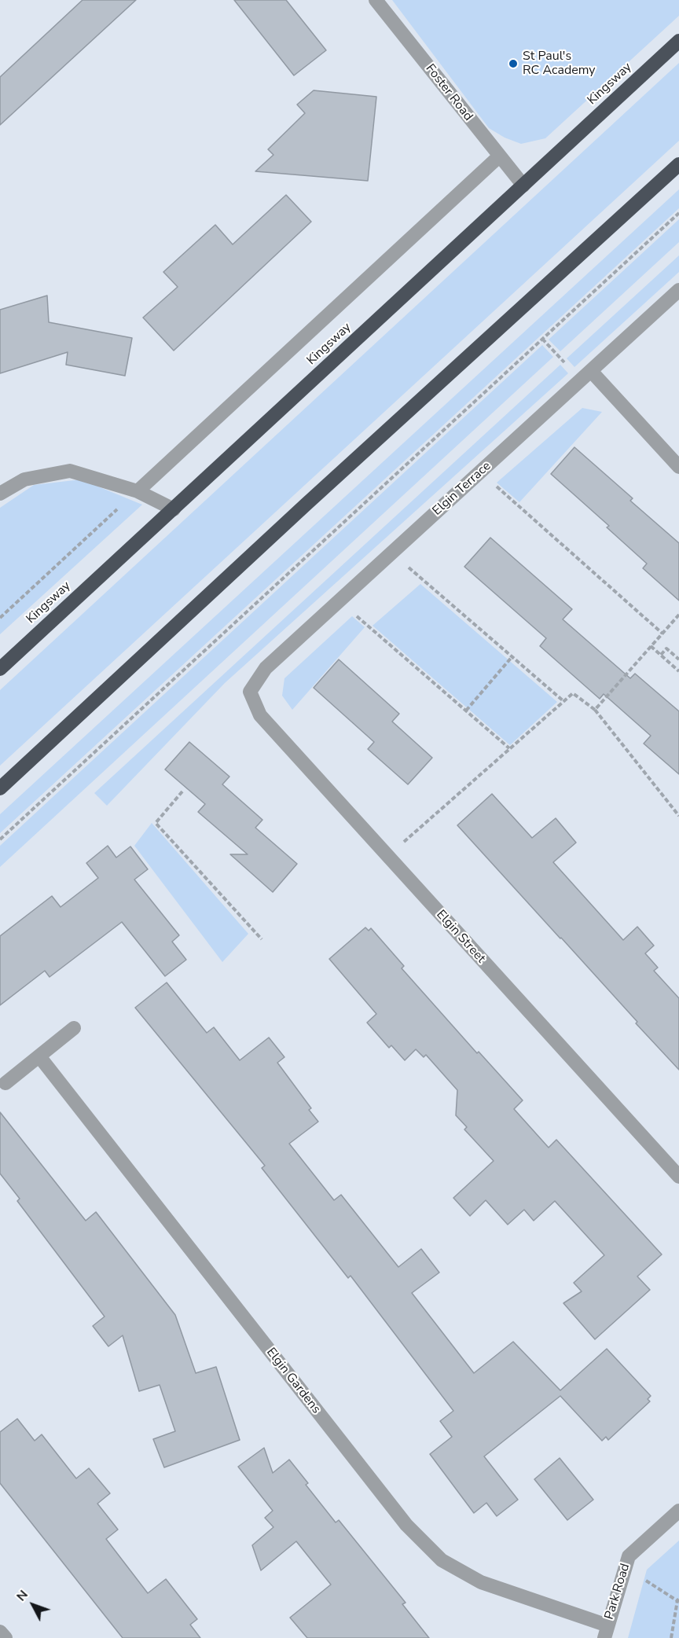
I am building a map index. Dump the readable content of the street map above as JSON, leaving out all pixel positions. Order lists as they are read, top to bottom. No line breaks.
{"streets":{"highway":["Kingsway"],"street":["Foster Road","Elgin Terrace","Elgin Street","Elgin Gardens","Park Road"]},"crossings":[["Kingsway","Foster Road"],["Elgin Terrace","Elgin Street"],["Elgin Gardens","Park Road"]],"places":["St Paul's RC Academy"],"north":"top left"}
